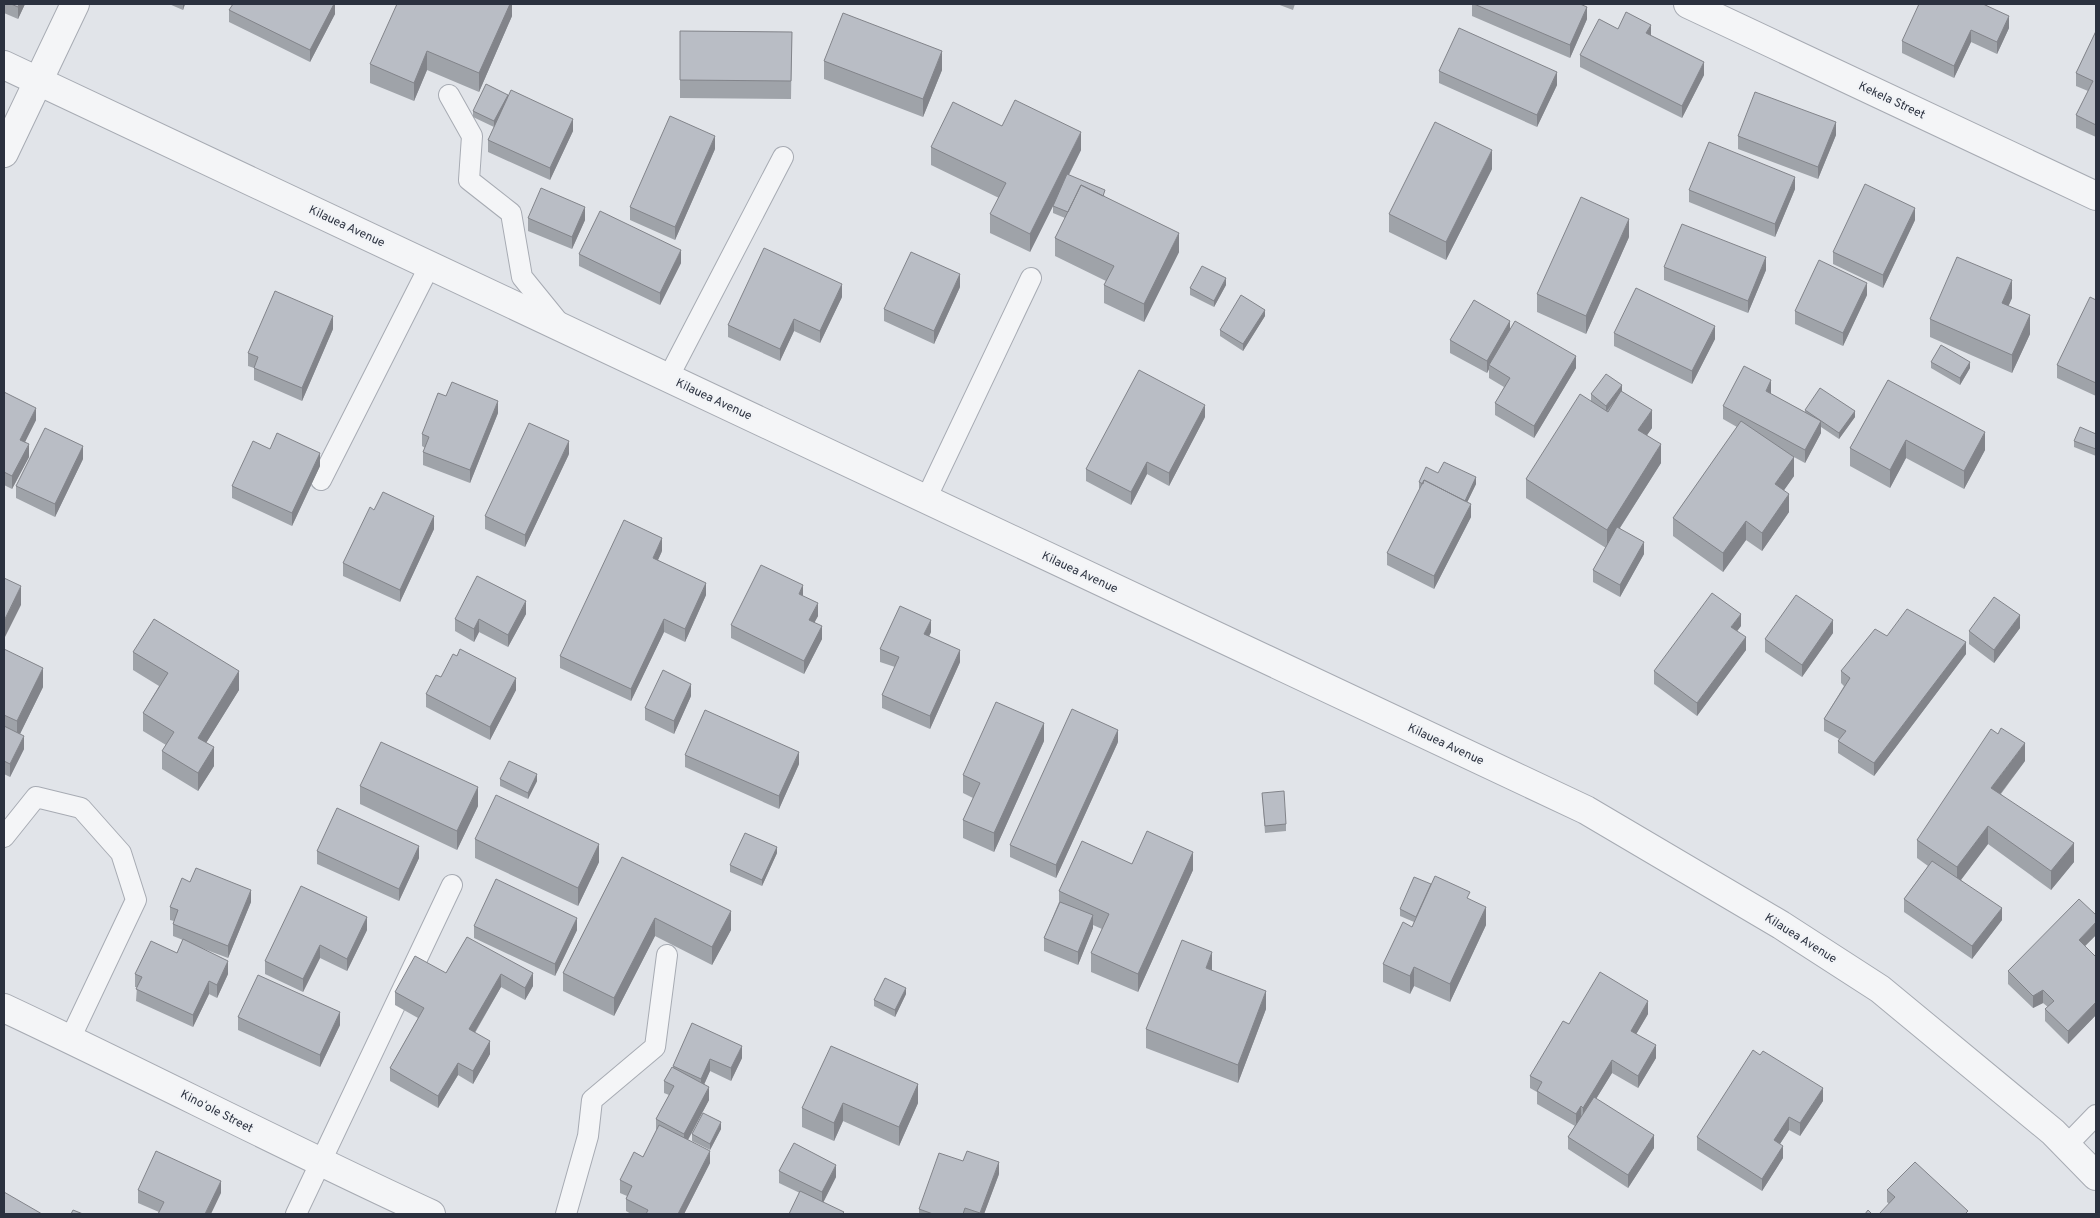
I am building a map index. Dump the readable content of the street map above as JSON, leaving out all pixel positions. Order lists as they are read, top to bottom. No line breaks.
{"streets":{"street":["Kekela Street","Kilauea Avenue","Kinoʻole Street"]}}
